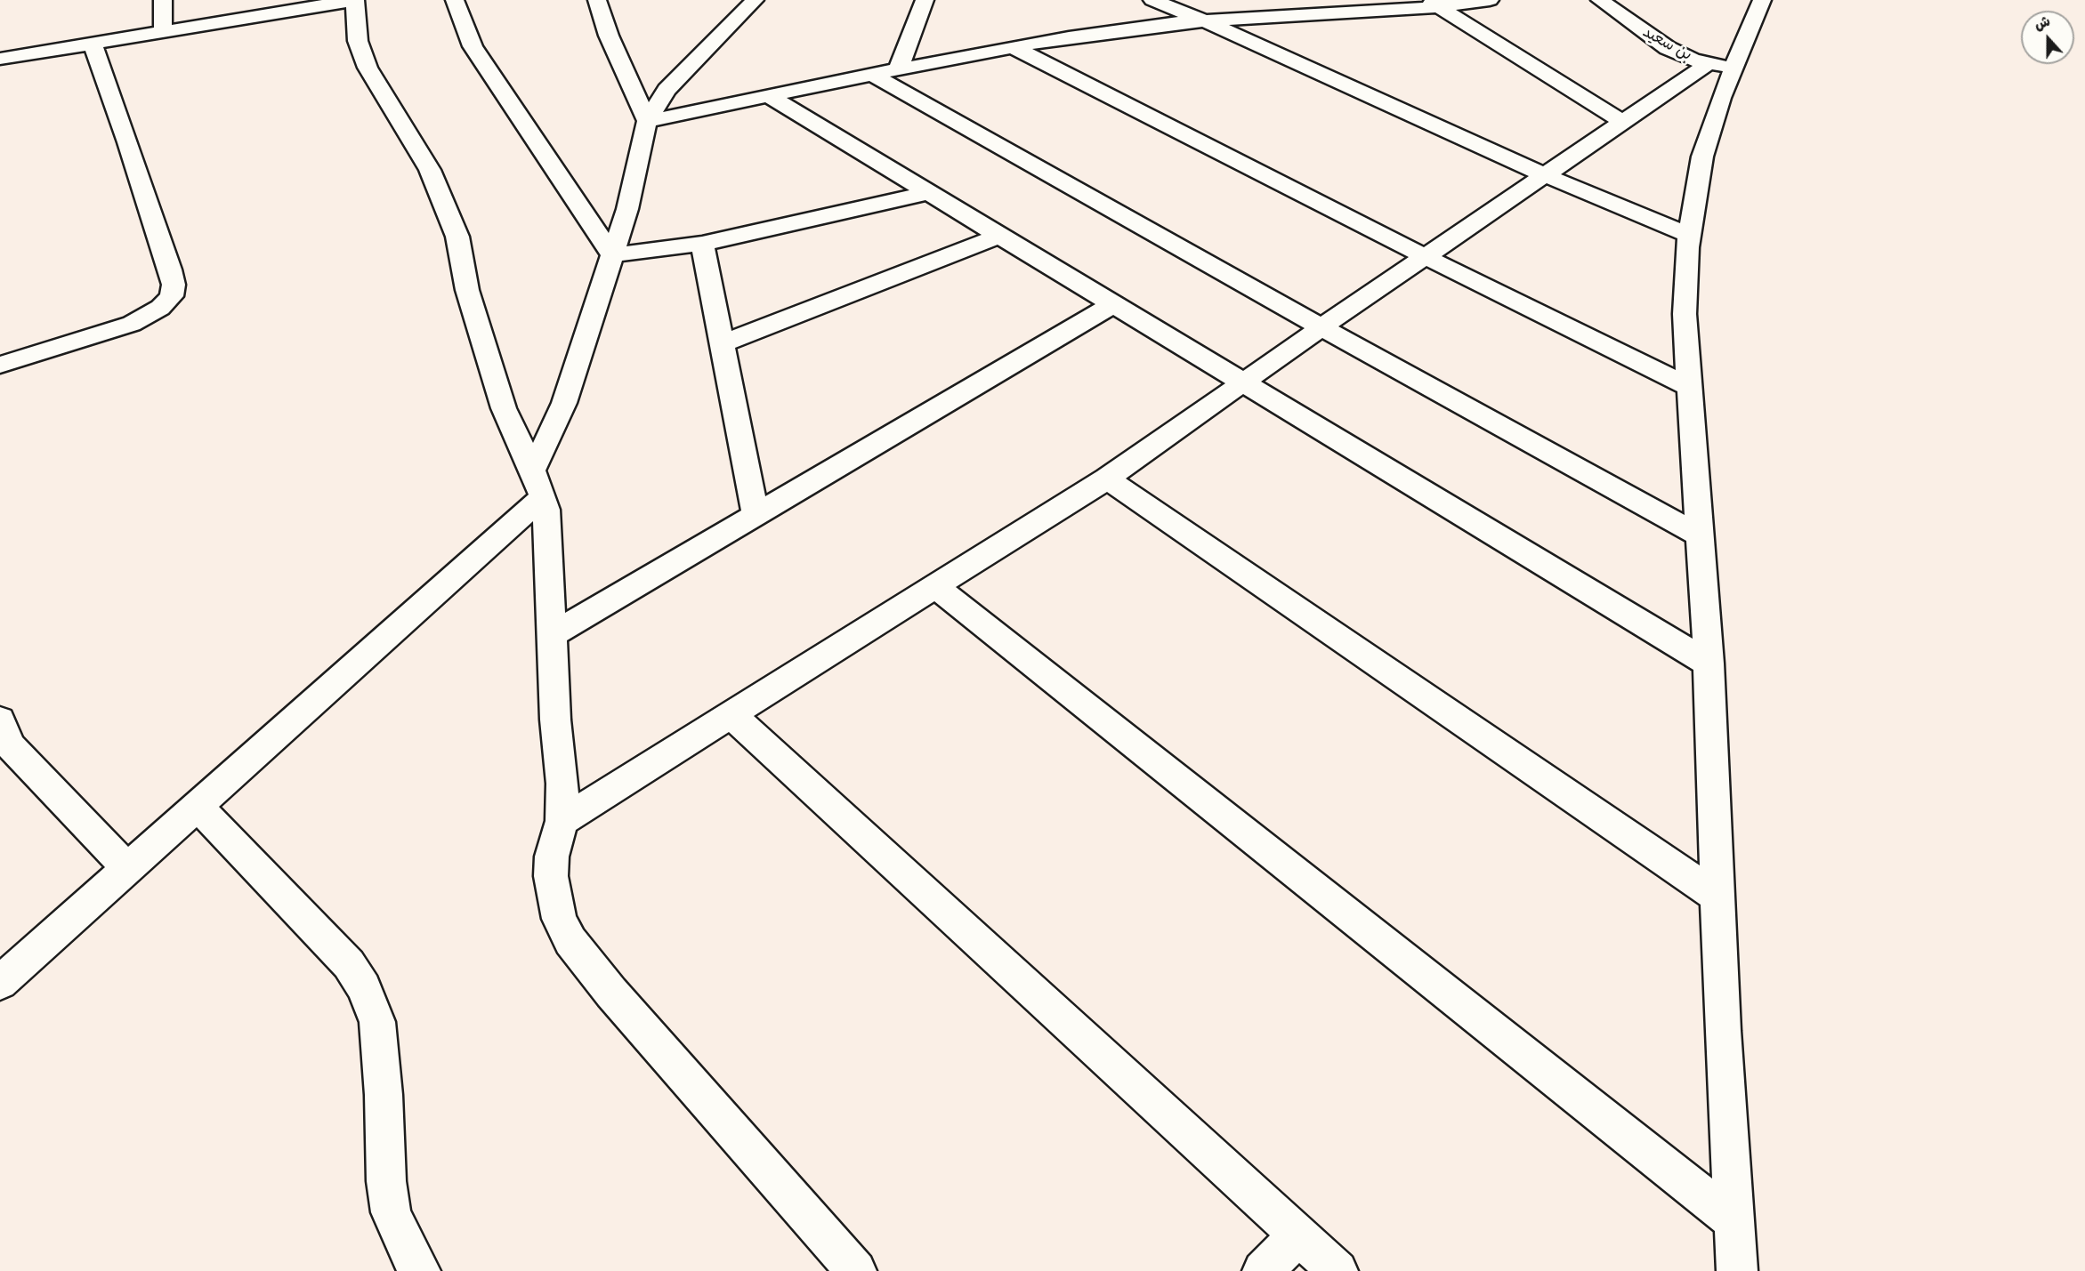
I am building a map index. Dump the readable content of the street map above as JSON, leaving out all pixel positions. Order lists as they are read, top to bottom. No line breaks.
{"streets":{"street":["بن سعيد"]},"north":"top"}
